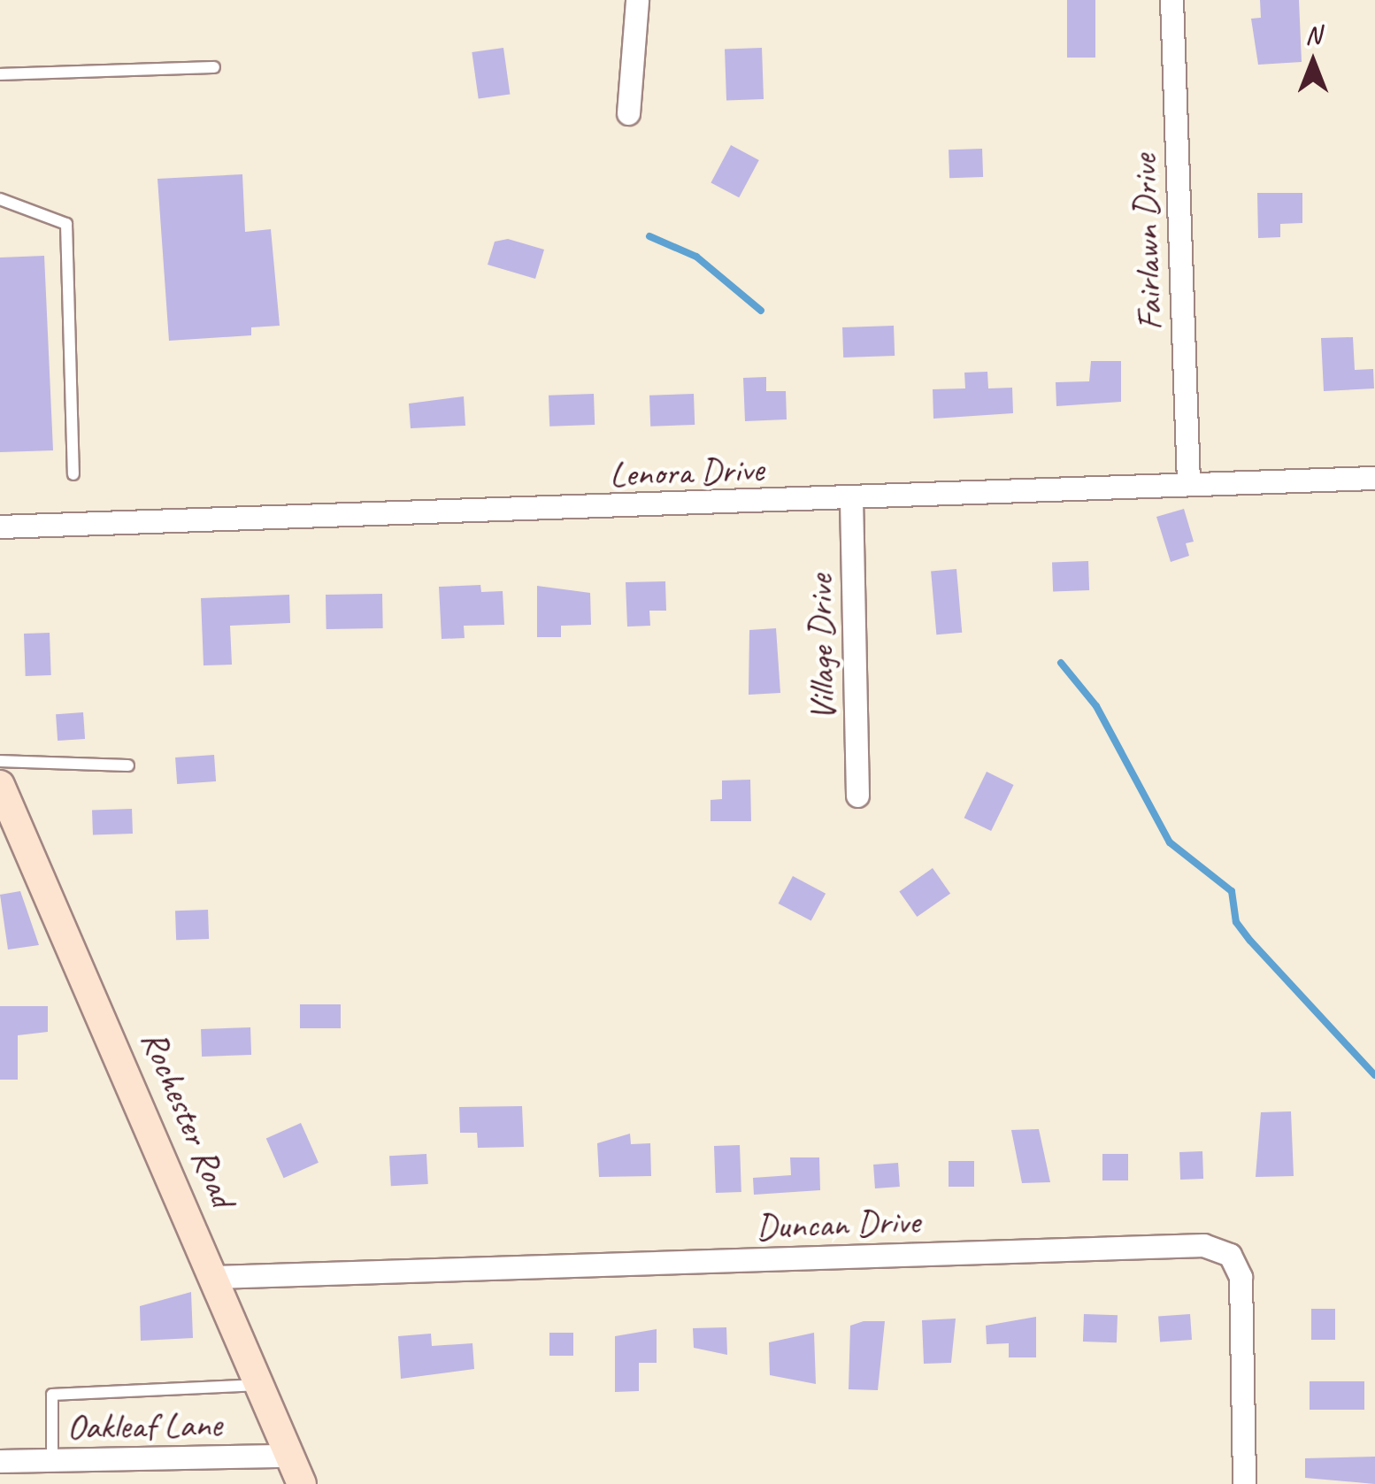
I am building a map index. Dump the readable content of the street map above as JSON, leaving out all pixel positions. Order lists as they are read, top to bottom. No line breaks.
{"streets":{"street":["Fairlawn Drive","Lenora Drive","Village Drive","Rochester Road","Duncan Drive","Oakleaf Lane"]},"crossings":[["Fairlawn Drive","Lenora Drive"],["Lenora Drive","Village Drive"],["Rochester Road","Duncan Drive"],["Rochester Road","Oakleaf Lane"]],"north":"top"}
